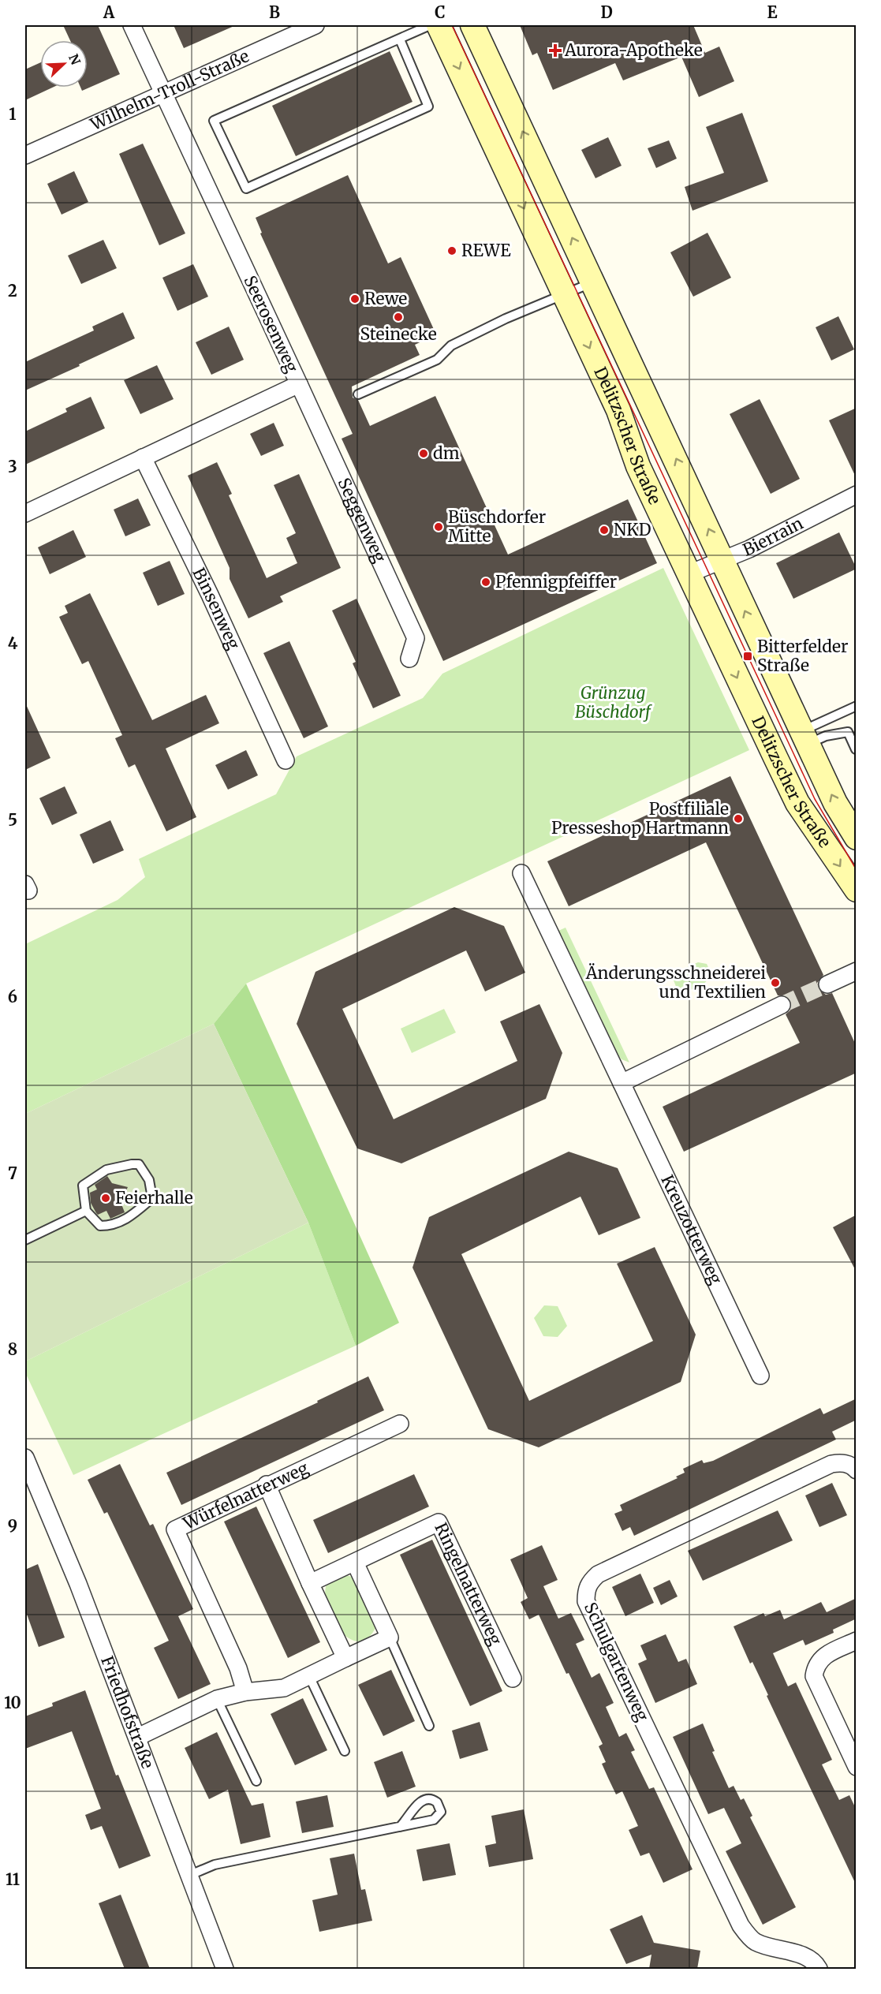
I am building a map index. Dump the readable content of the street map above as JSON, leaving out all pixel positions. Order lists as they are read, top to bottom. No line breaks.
{"streets":{"main road":["Delitzscher Straße"],"street":["Wilhelm-Troll-Straße","Seerosenweg","Seggenweg","Bierrain","Binsenweg","Kreuzotterweg","Würfelnatterweg","Ringelnatterweg","Schulgartenweg","Friedhofstraße"]},"crossings":[["Wilhelm-Troll-Straße","Seerosenweg"],["Seerosenweg","Seggenweg"],["Seerosenweg","Binsenweg"],["Delitzscher Straße","Bierrain"]],"parks":["Grünzug Büschdorf"],"places":{"health":["Aurora-Apotheke"],"other":["REWE","Rewe","Steinecke","dm","Büschdorfer Mitte","NKD","Pfennigpfeiffer","Postfiliale Presseshop Hartmann","Änderungsschneiderei und Textilien","Feierhalle"],"transit":["Bitterfelder Straße"]},"north":"top right","grid":{"columns":["A","B","C","D","E"],"rows":["1","2","3","4","5","6","7","8","9","10","11"]}}
